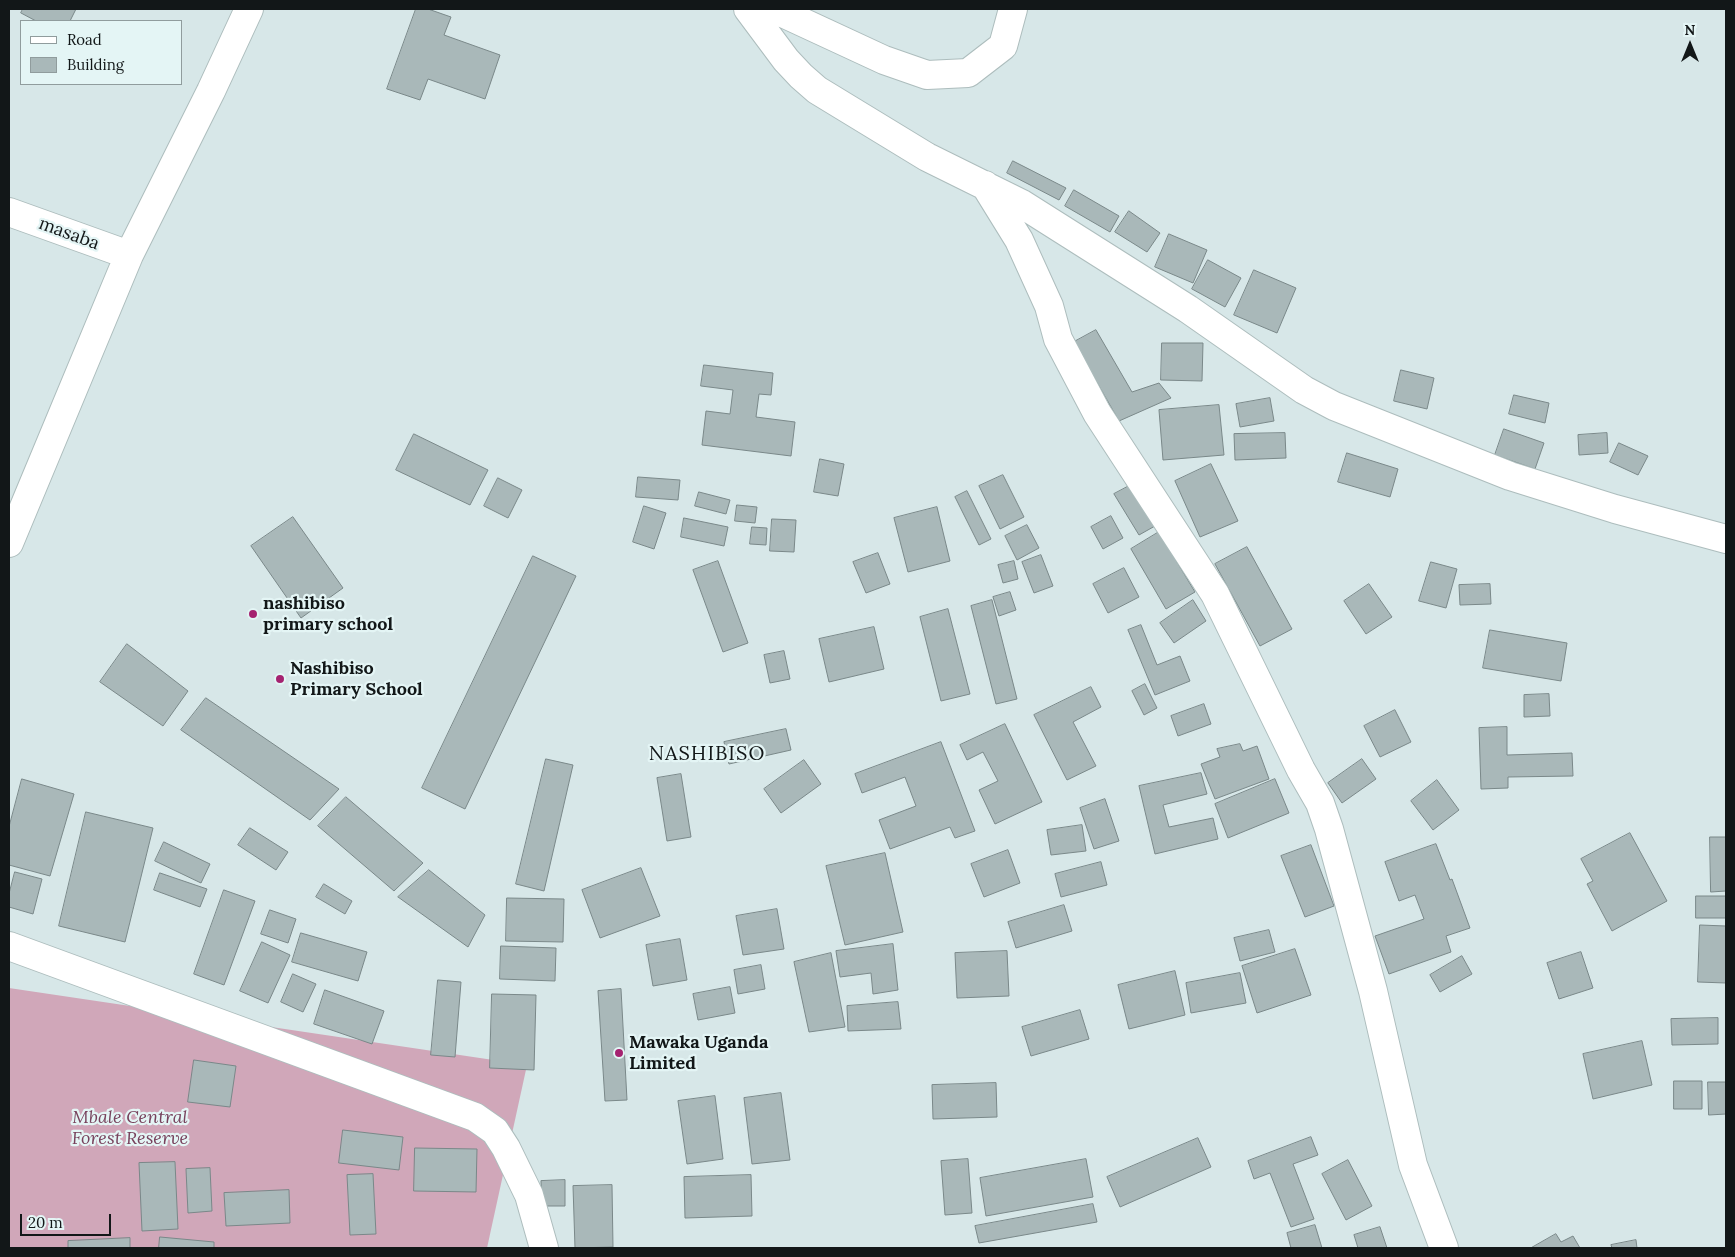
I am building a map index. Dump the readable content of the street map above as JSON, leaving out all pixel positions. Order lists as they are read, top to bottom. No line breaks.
{"streets":{"street":["masaba"]},"districts":["NASHIBISO"],"parks":["Mbale Central Forest Reserve"],"places":["nashibiso primary school","Nashibiso Primary School","Mawaka Uganda Limited"],"legend":["Road","Building"],"scale_bar":"20 m","north":"top"}
